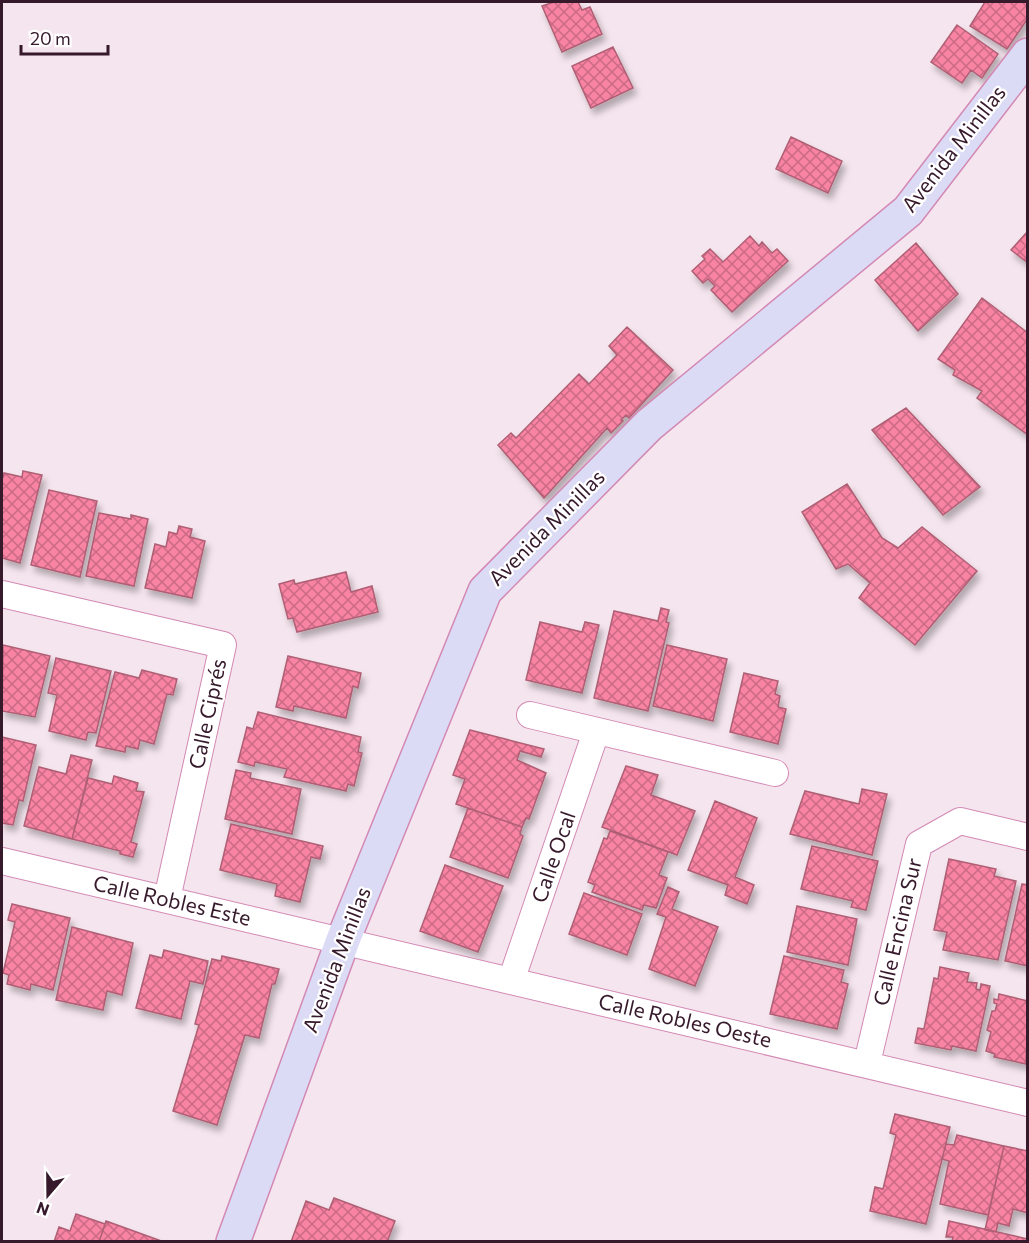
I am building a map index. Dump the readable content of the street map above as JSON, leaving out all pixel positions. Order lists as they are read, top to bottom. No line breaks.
{"streets":{"street":["Avenida Minillas","Calle Ciprés","Calle Ocal","Calle Robles Este","Calle Encina Sur","Calle Robles Oeste"]},"crossings":[["Avenida Minillas","Calle Robles Este"],["Avenida Minillas","Calle Robles Oeste"],["Calle Ciprés","Calle Robles Este"],["Calle Ocal","Calle Robles Oeste"],["Calle Robles Este","Calle Robles Oeste"],["Calle Encina Sur","Calle Robles Oeste"]],"scale_bar":"20 m","north":"bottom"}
